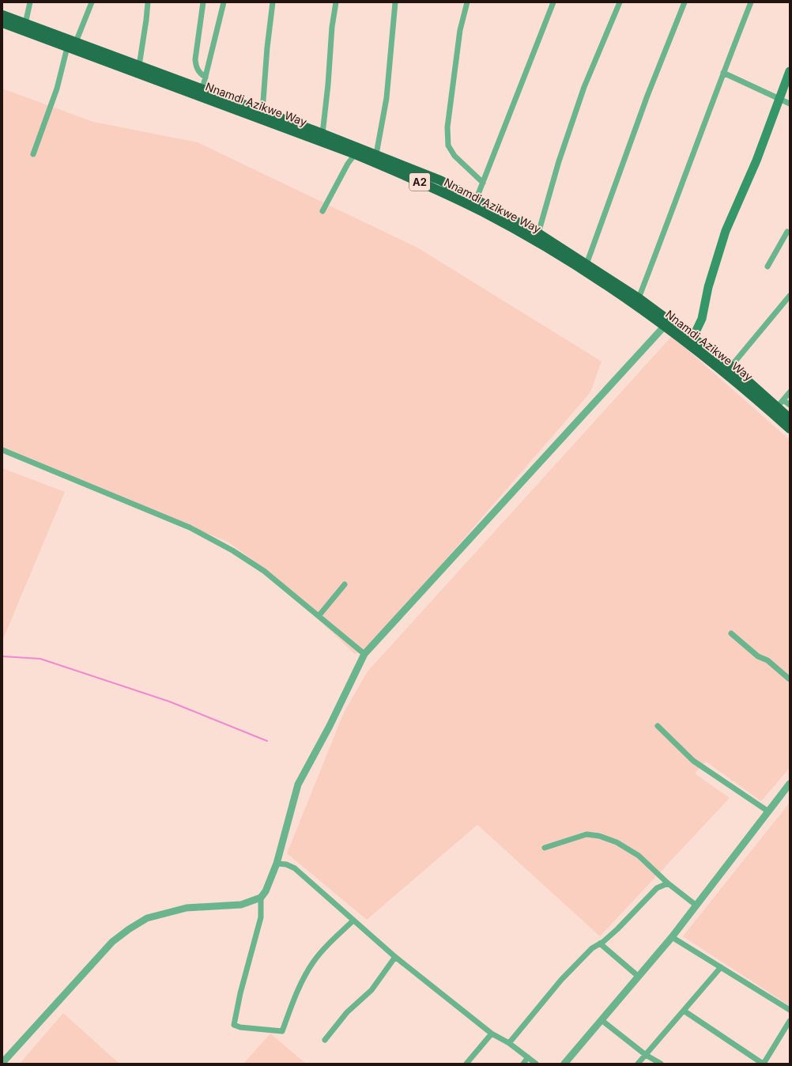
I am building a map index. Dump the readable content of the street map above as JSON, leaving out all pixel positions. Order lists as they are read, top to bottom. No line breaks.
{"streets":{"highway":["Nnamdi Azikwe Way","A2"]}}
